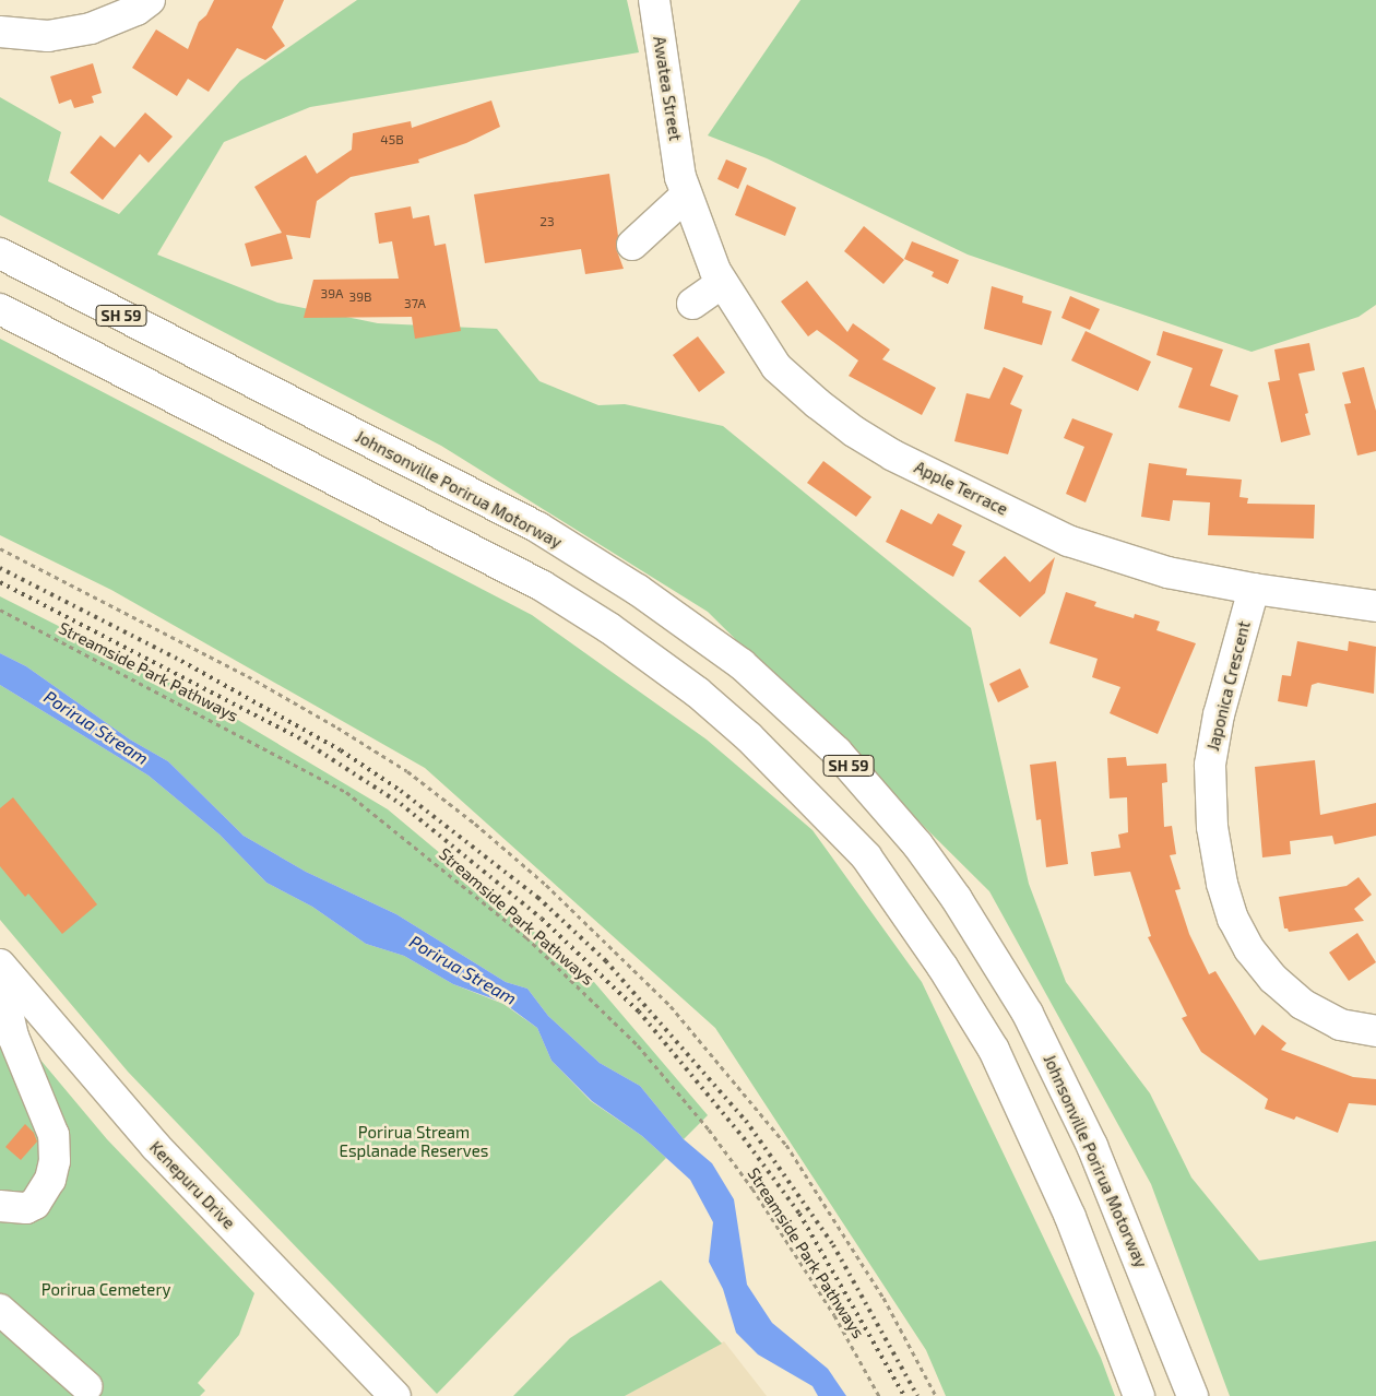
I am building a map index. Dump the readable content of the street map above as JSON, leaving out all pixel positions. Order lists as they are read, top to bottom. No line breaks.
{"streets":{"main road":["Awatea Street","SH 59","Apple Terrace","Johnsonville Porirua Motorway","Japonica Crescent","Kenepuru Drive"],"path":["Streamside Park Pathways"]},"crossings":[["Awatea Street","Apple Terrace"],["Apple Terrace","Japonica Crescent"]],"water":["Porirua Stream"],"parks":["Porirua Stream Esplanade Reserves","Porirua Cemetery"],"house_numbers":["45B","23","39A","39B","37A"]}
